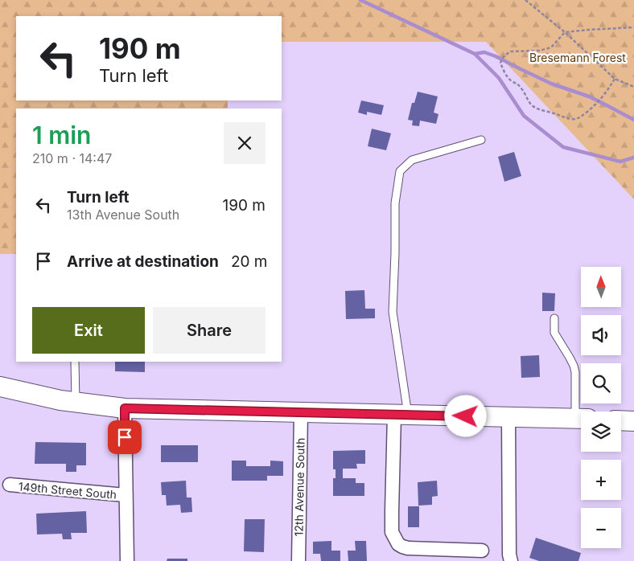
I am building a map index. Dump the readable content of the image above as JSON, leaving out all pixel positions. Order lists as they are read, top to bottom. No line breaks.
{"streets":{"street":["12th Avenue South","149th Street South"]},"parks":["Bresemann Forest"],"north":"top","page":{"turn":["190 m","Turn left"],"heading":["1 min","210 m · 14:47"],"list":[{"name":"Turn left","note":"13th Avenue South","value":"190 m"},{"name":"Arrive at destination","value":"20 m"}],"map_buttons":["+","−"],"buttons":["Exit","Share"]}}
